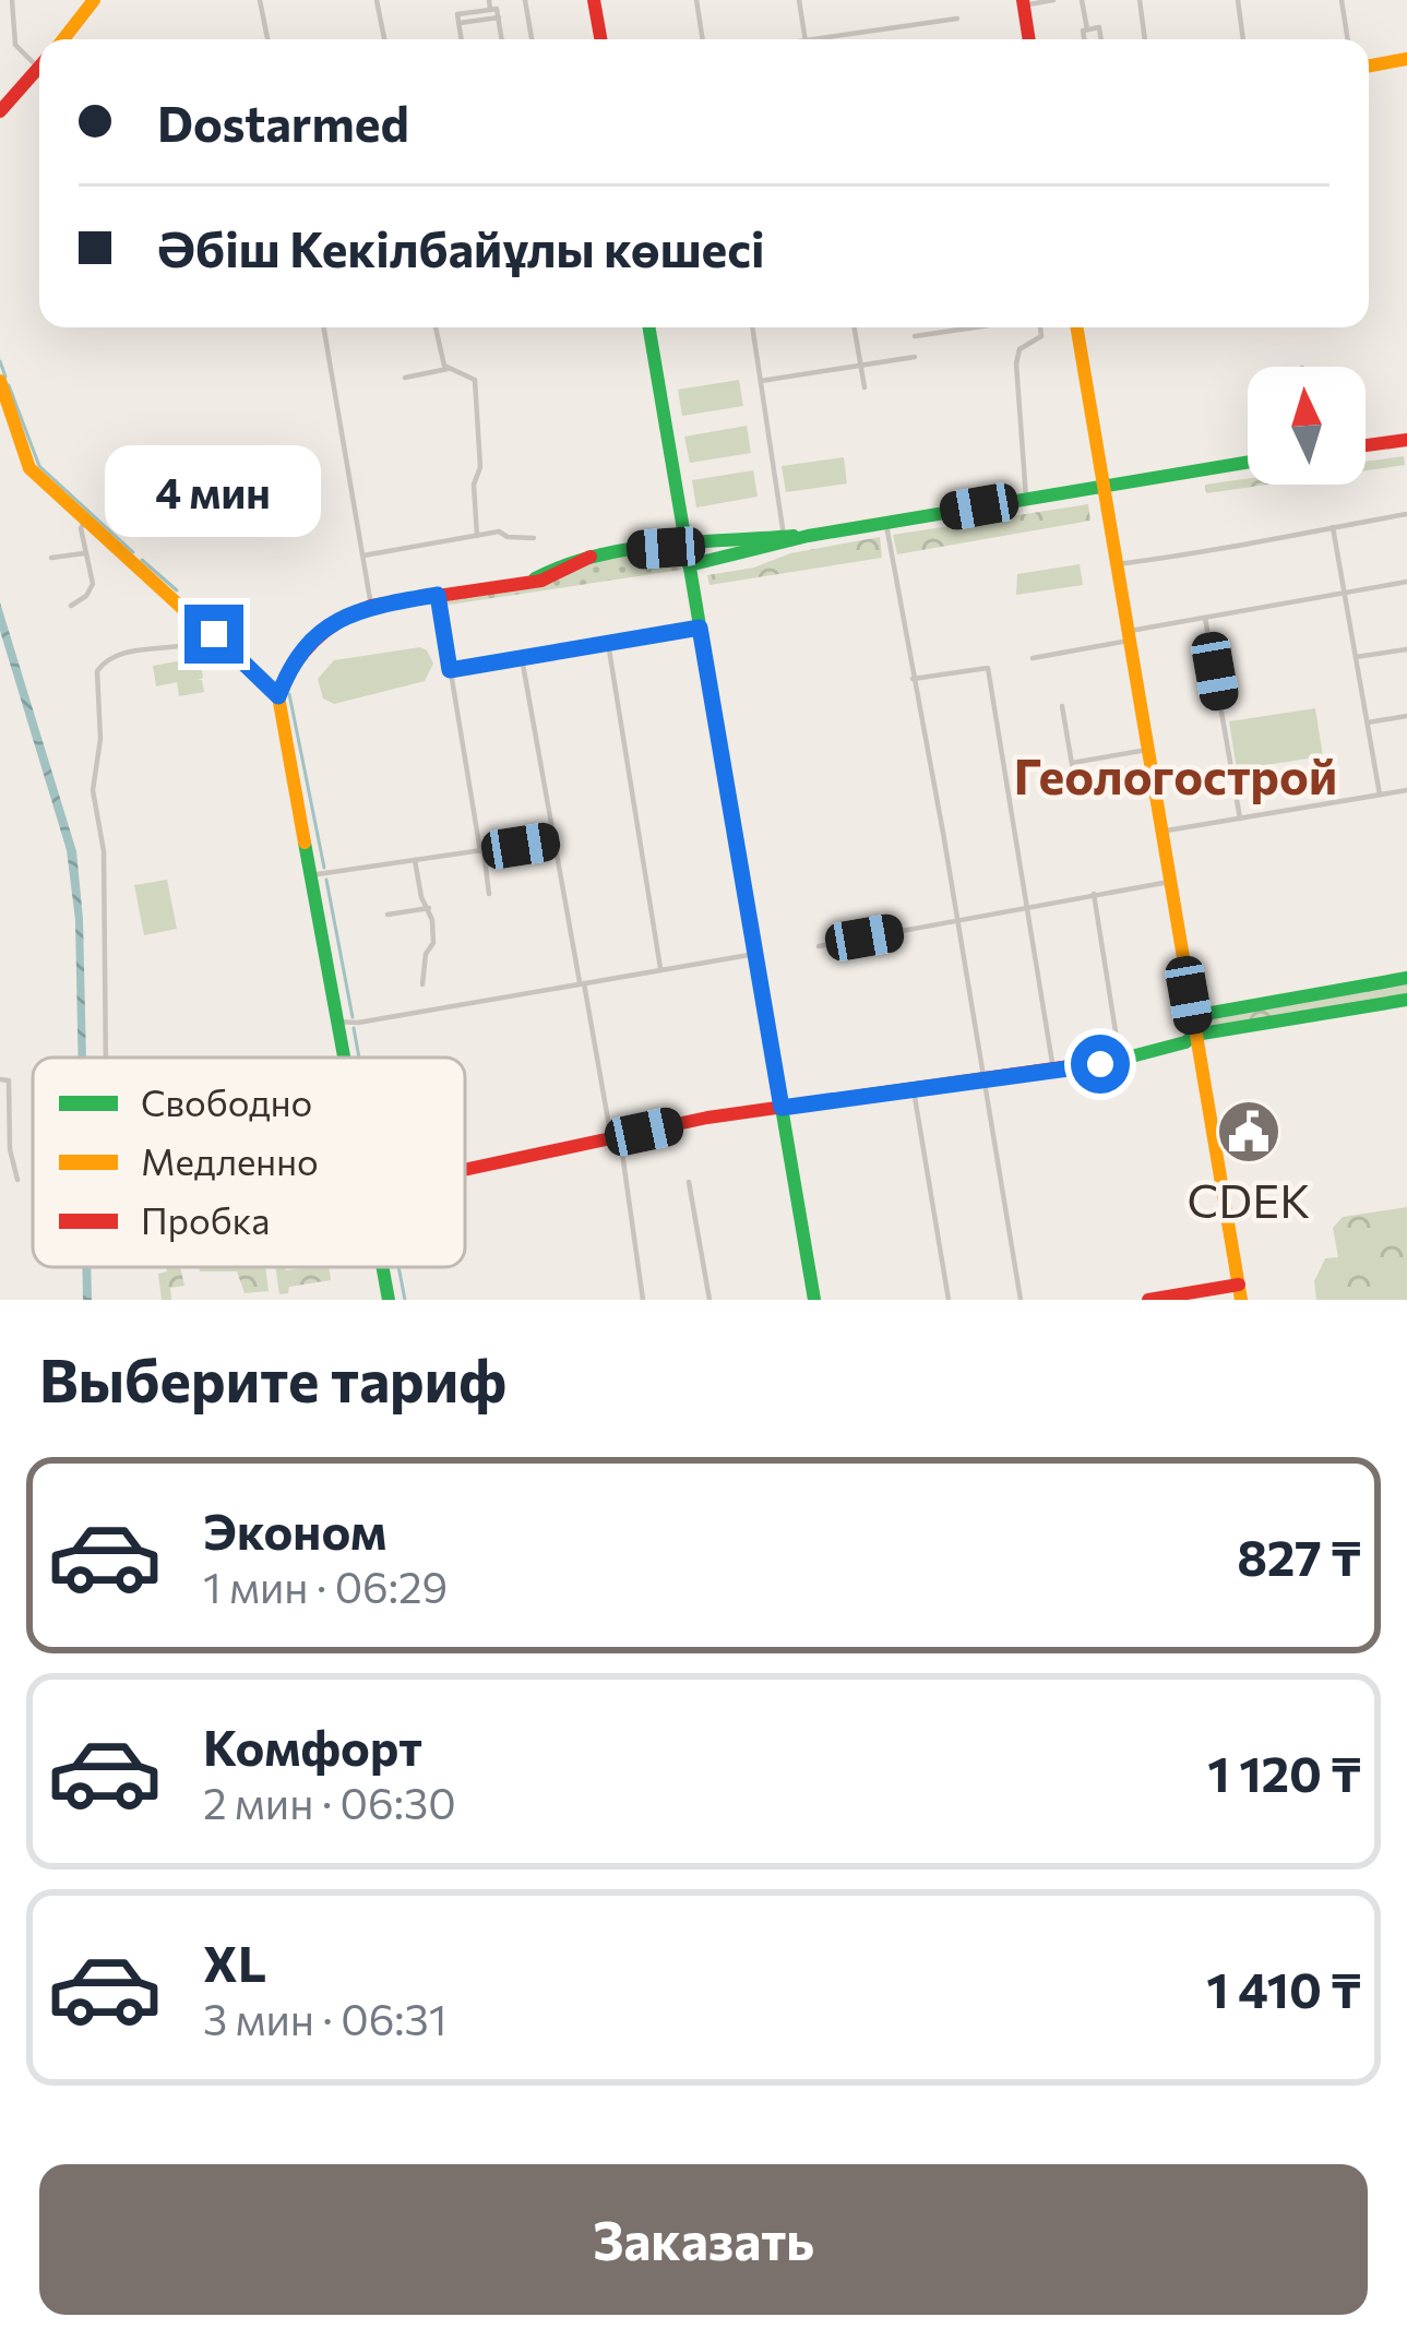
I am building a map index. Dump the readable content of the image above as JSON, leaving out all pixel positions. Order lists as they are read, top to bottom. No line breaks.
{"districts":["Геологострой"],"places":{"public building":["CDEK"]},"legend":["Свободно","Медленно","Пробка"],"north":"top","page":{"banner":["Dostarmed","Әбіш Кекілбайұлы көшесі"],"bubble":"4 мин","heading":"Выберите тариф","list":[{"name":"Эконом","note":"1 мин · 06:29","value":"827 ₸"},{"name":"Комфорт","note":"2 мин · 06:30","value":"1 120 ₸"},{"name":"XL","note":"3 мин · 06:31","value":"1 410 ₸"}],"buttons":"Заказать"}}
